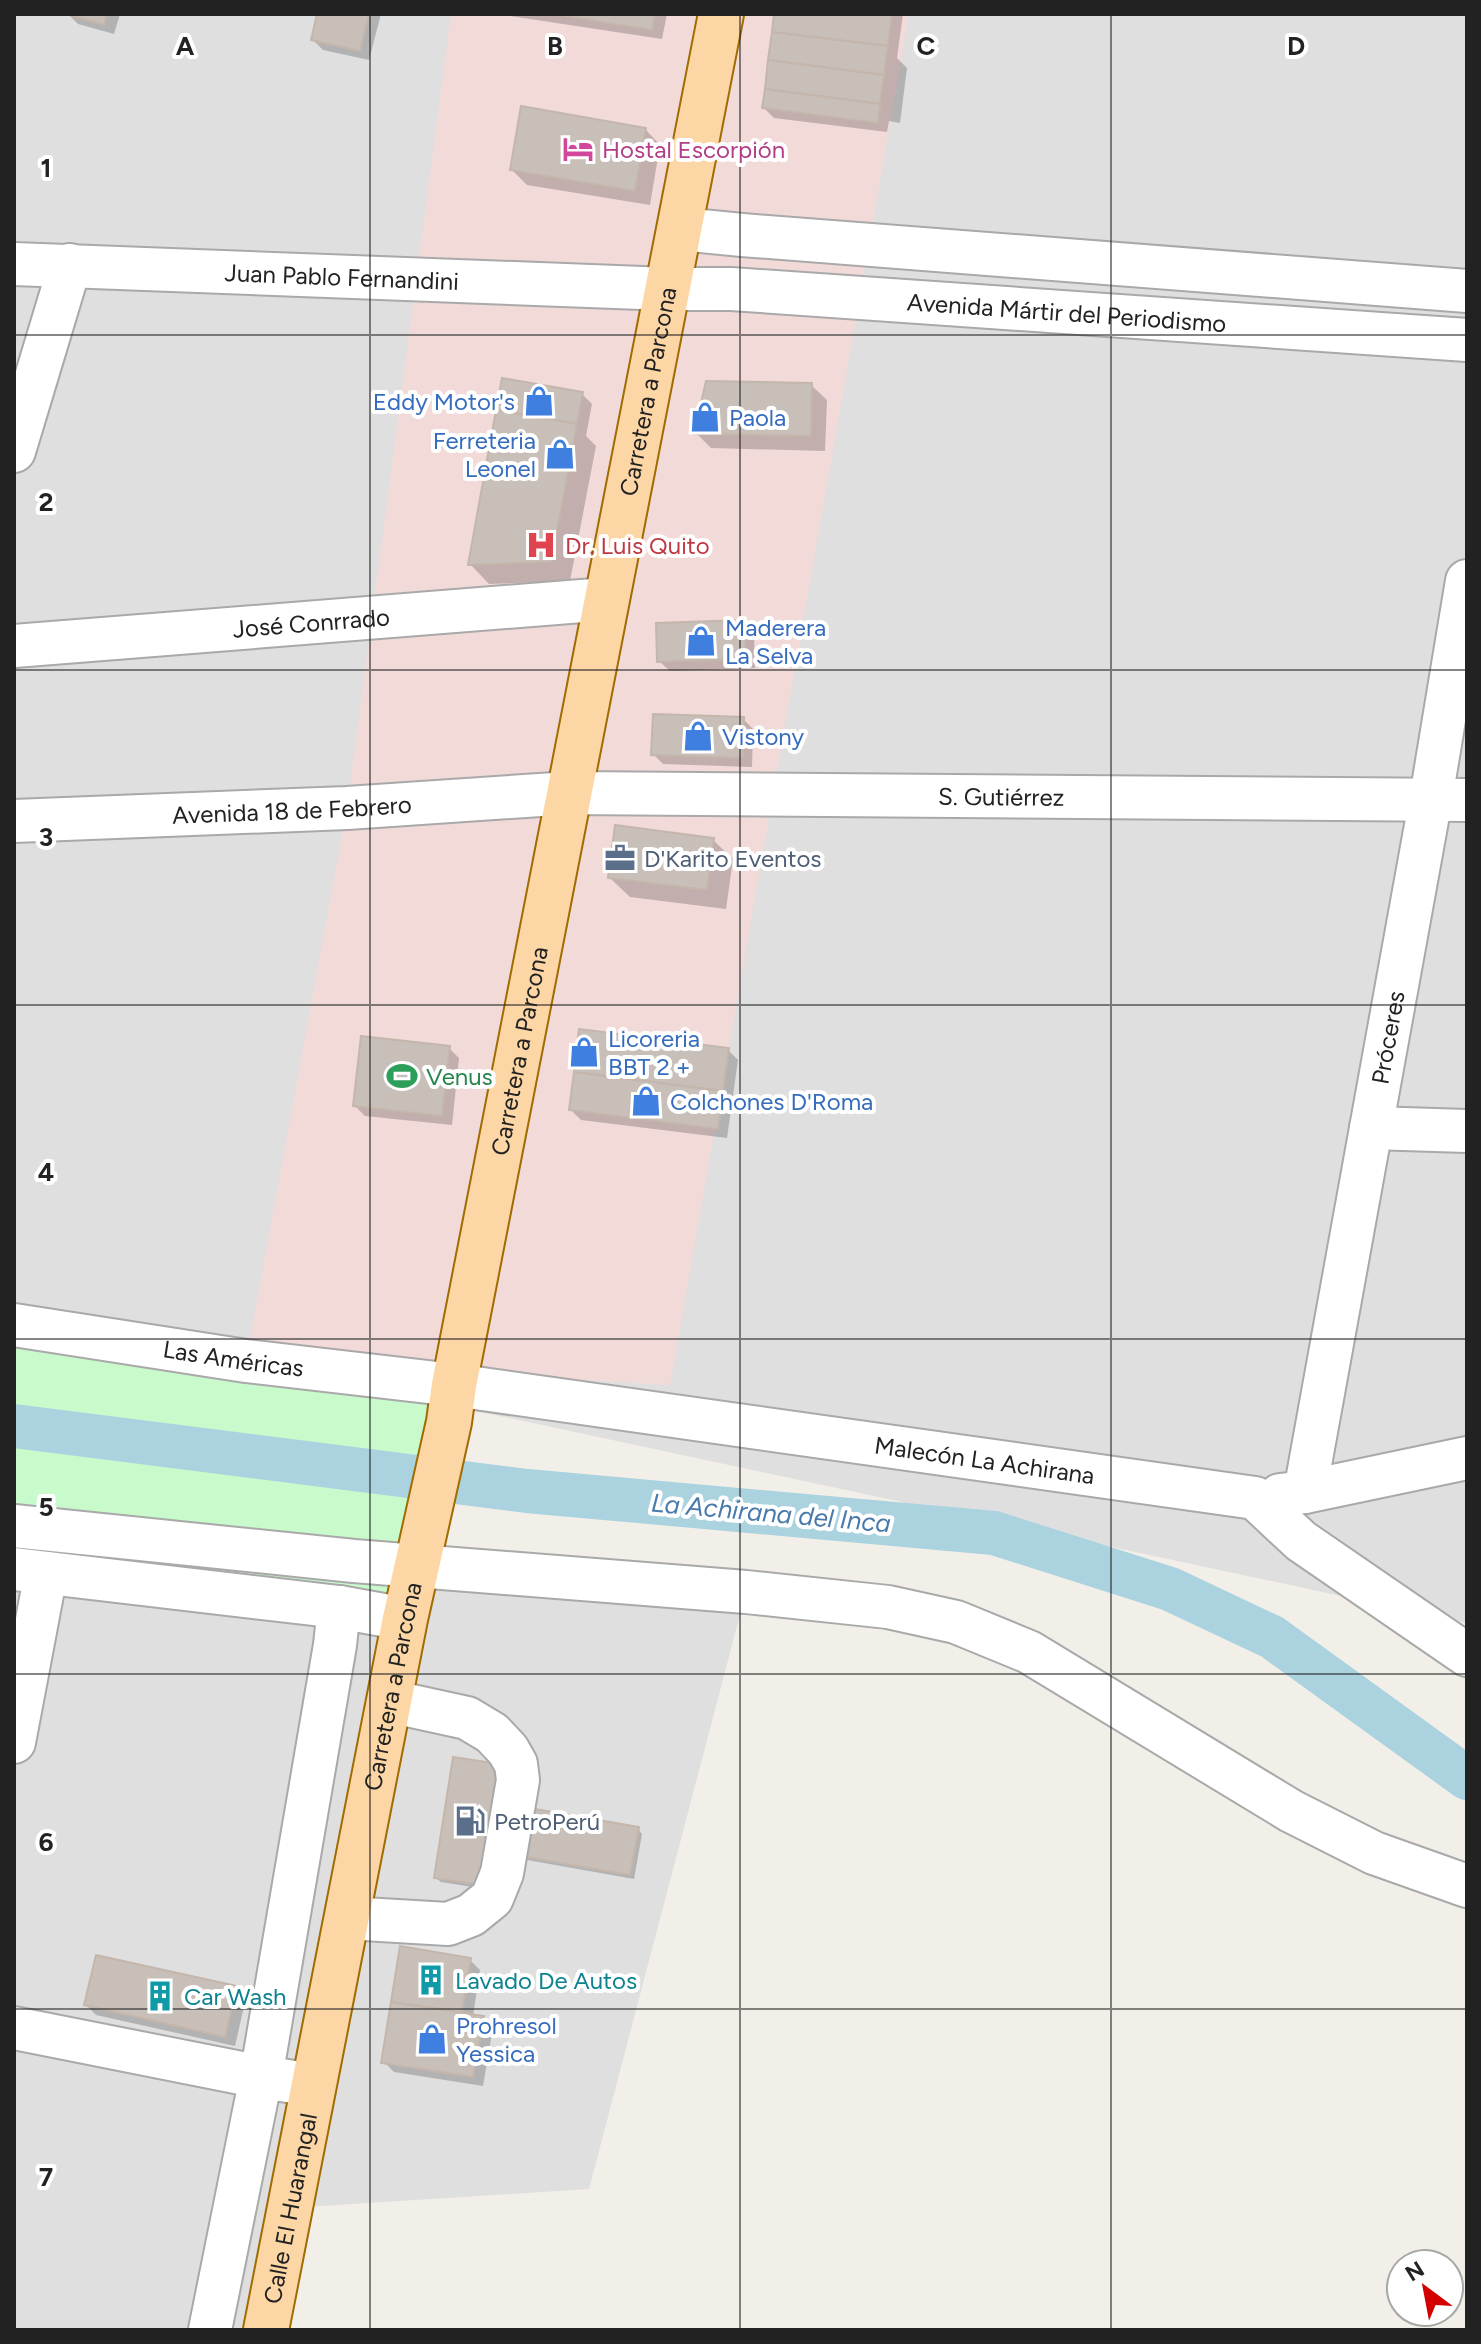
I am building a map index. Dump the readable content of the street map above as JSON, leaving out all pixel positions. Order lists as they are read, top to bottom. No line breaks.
{"streets":{"main road":["Carretera a Parcona","Calle El Huarangal"],"street":["Juan Pablo Fernandini","Avenida Mártir del Periodismo","José Conrrado","S. Gutiérrez","Avenida 18 de Febrero","Próceres","Las Américas","Malecón La Achirana"]},"crossings":[["Juan Pablo Fernandini","Avenida Mártir del Periodismo"],["Juan Pablo Fernandini","Carretera a Parcona"],["Avenida Mártir del Periodismo","Carretera a Parcona"],["Carretera a Parcona","José Conrrado"],["Carretera a Parcona","S. Gutiérrez"],["Carretera a Parcona","Avenida 18 de Febrero"],["Carretera a Parcona","Las Américas"],["Carretera a Parcona","Malecón La Achirana"],["Carretera a Parcona","Calle El Huarangal"],["S. Gutiérrez","Avenida 18 de Febrero"],["S. Gutiérrez","Próceres"],["Próceres","Malecón La Achirana"],["Las Américas","Malecón La Achirana"]],"water":["La Achirana del Inca"],"places":{"hotel":["Hostal Escorpión"],"shop":["Eddy Motor's","Paola","Ferreteria Leonel","Maderera La Selva","Vistony","Licoreria BBT 2 +","Colchones D'Roma","Prohresol Yessica"],"hospital":["Dr. Luis Quito"],"office":["D'Karito Eventos"],"sports":["Venus"],"fuel station":["PetroPerú"],"building":["Lavado De Autos","Car Wash"]},"north":"top left","grid":{"columns":["A","B","C","D"],"rows":["1","2","3","4","5","6","7"]}}
